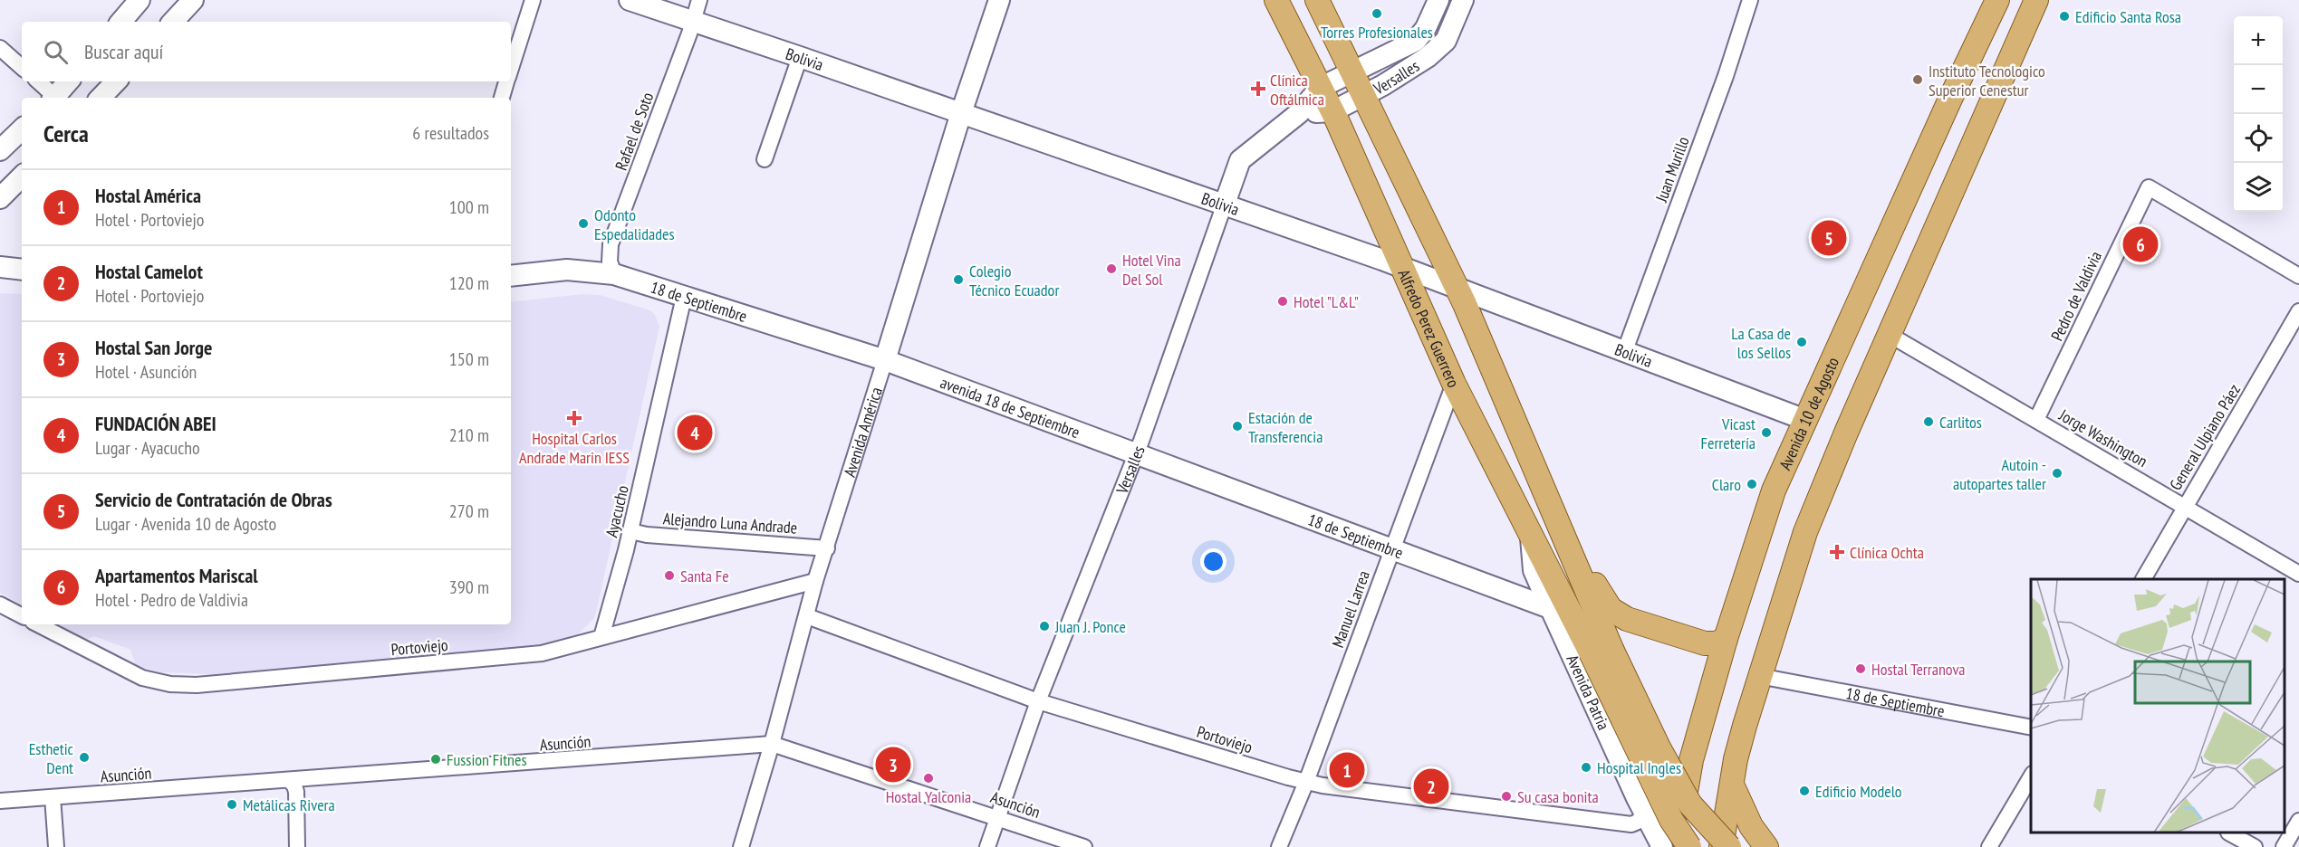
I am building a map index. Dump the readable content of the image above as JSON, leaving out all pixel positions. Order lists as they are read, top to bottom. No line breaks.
{"streets":{"main road":["Alfredo Perez Guerrero","Avenida 10 de Agosto","Avenida Patria"],"street":["Bolivia","Versalles","Rafael de Soto","Juan Murillo","Pedro de Valdivia","18 de Septiembre","avenida 18 de Septiembre","Avenida América","General Ulpiano Páez","Jorge Washington","Ayacucho","Alejandro Luna Andrade","Manuel Larrea","Portoviejo","Asunción"]},"crossings":[["Bolivia","Versalles"],["Bolivia","Rafael de Soto"],["Bolivia","Juan Murillo"],["Bolivia","Alfredo Perez Guerrero"],["Bolivia","Avenida 10 de Agosto"],["Bolivia","Avenida América"],["Versalles","18 de Septiembre"],["Versalles","Alfredo Perez Guerrero"],["Versalles","avenida 18 de Septiembre"],["Versalles","Portoviejo"],["Versalles","Asunción"],["Rafael de Soto","18 de Septiembre"],["Pedro de Valdivia","Jorge Washington"],["18 de Septiembre","Alfredo Perez Guerrero"],["18 de Septiembre","avenida 18 de Septiembre"],["18 de Septiembre","Avenida América"],["18 de Septiembre","Ayacucho"],["18 de Septiembre","Manuel Larrea"],["18 de Septiembre","Avenida Patria"],["Alfredo Perez Guerrero","Manuel Larrea"],["Alfredo Perez Guerrero","Avenida Patria"],["avenida 18 de Septiembre","Avenida América"],["Avenida América","Alejandro Luna Andrade"],["Avenida América","Portoviejo"],["Avenida América","Asunción"],["General Ulpiano Páez","Jorge Washington"],["Ayacucho","Alejandro Luna Andrade"],["Ayacucho","Portoviejo"],["Manuel Larrea","Portoviejo"],["Portoviejo","Avenida Patria"]],"places":{"other":["Torres Profesionales","Edificio Santa Rosa","Instituto Tecnologico Superior Cenestur","Odonto Espedalidades","Hotel Vina Del Sol","Colegio Técnico Ecuador","Hotel \"L&L\"","La Casa de los Sellos","Carlitos","Estación de Transferencia","Vicast Ferretería","Autoin - autopartes taller","Claro","Santa Fe","Juan J. Ponce","Hostal Terranova","Esthetic Dent","Fussion Fitnes","Hospital Ingles","Hostal Yalconia","Edificio Modelo","Su casa bonita","Metálicas Rivera"],"health":["Clínica Oftálmica","Hospital Carlos Andrade Marin IESS","Clínica Ochta"]},"page":{"map_buttons":["+","−"],"search":"Buscar aquí","heading":["Cerca","6 resultados"],"list":[{"mark":"1","name":"Hostal América","note":"Hotel · Portoviejo","value":"100 m"},{"mark":"2","name":"Hostal Camelot","note":"Hotel · Portoviejo","value":"120 m"},{"mark":"3","name":"Hostal San Jorge","note":"Hotel · Asunción","value":"150 m"},{"mark":"4","name":"FUNDACIÓN ABEI","note":"Lugar · Ayacucho","value":"210 m"},{"mark":"5","name":"Servicio de Contratación de Obras","note":"Lugar · Avenida 10 de Agosto","value":"270 m"},{"mark":"6","name":"Apartamentos Mariscal","note":"Hotel · Pedro de Valdivia","value":"390 m"}],"pins":["5","6","4","3","1","2"]}}
